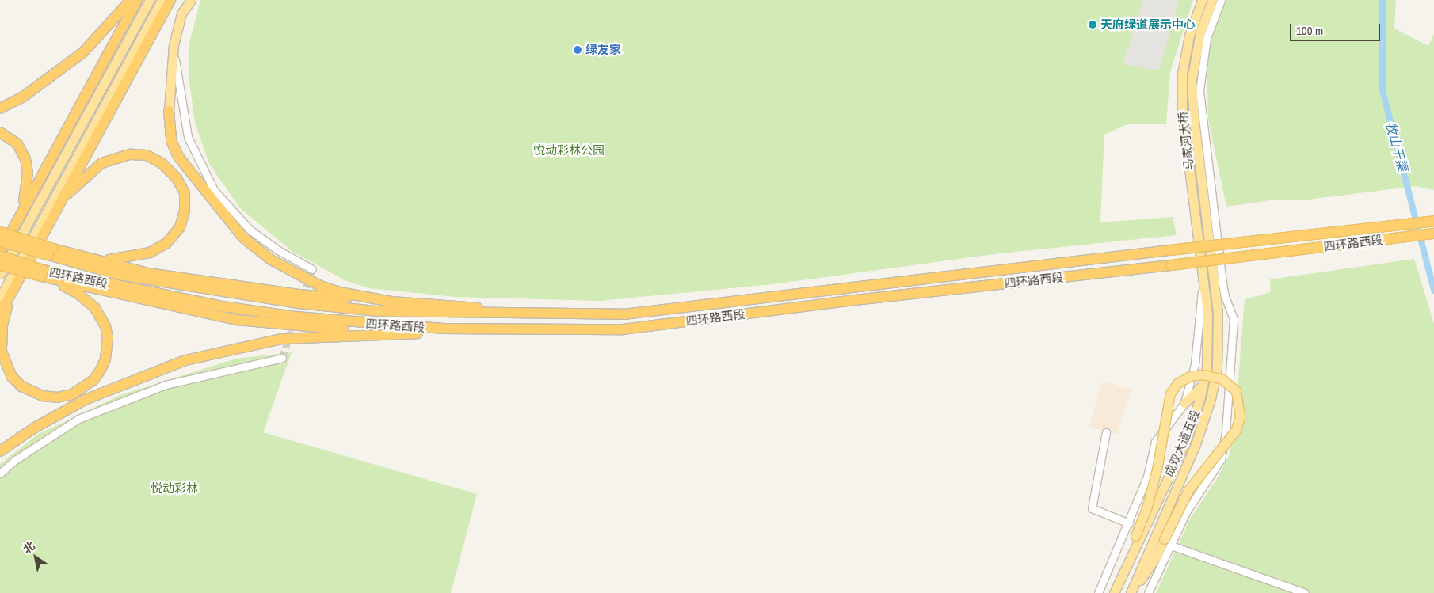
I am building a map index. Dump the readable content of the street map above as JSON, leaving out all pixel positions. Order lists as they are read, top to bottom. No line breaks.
{"streets":{"highway":["四环路西段"],"main road":["马家河大桥","成双大道五段"]},"crossings":[["马家河大桥","成双大道五段"]],"water":["牧山干渠"],"parks":["悦动彩林公园","悦动彩林"],"places":["天府绿道展示中心","绿友家"],"scale_bar":"100 m","north":"top left"}
